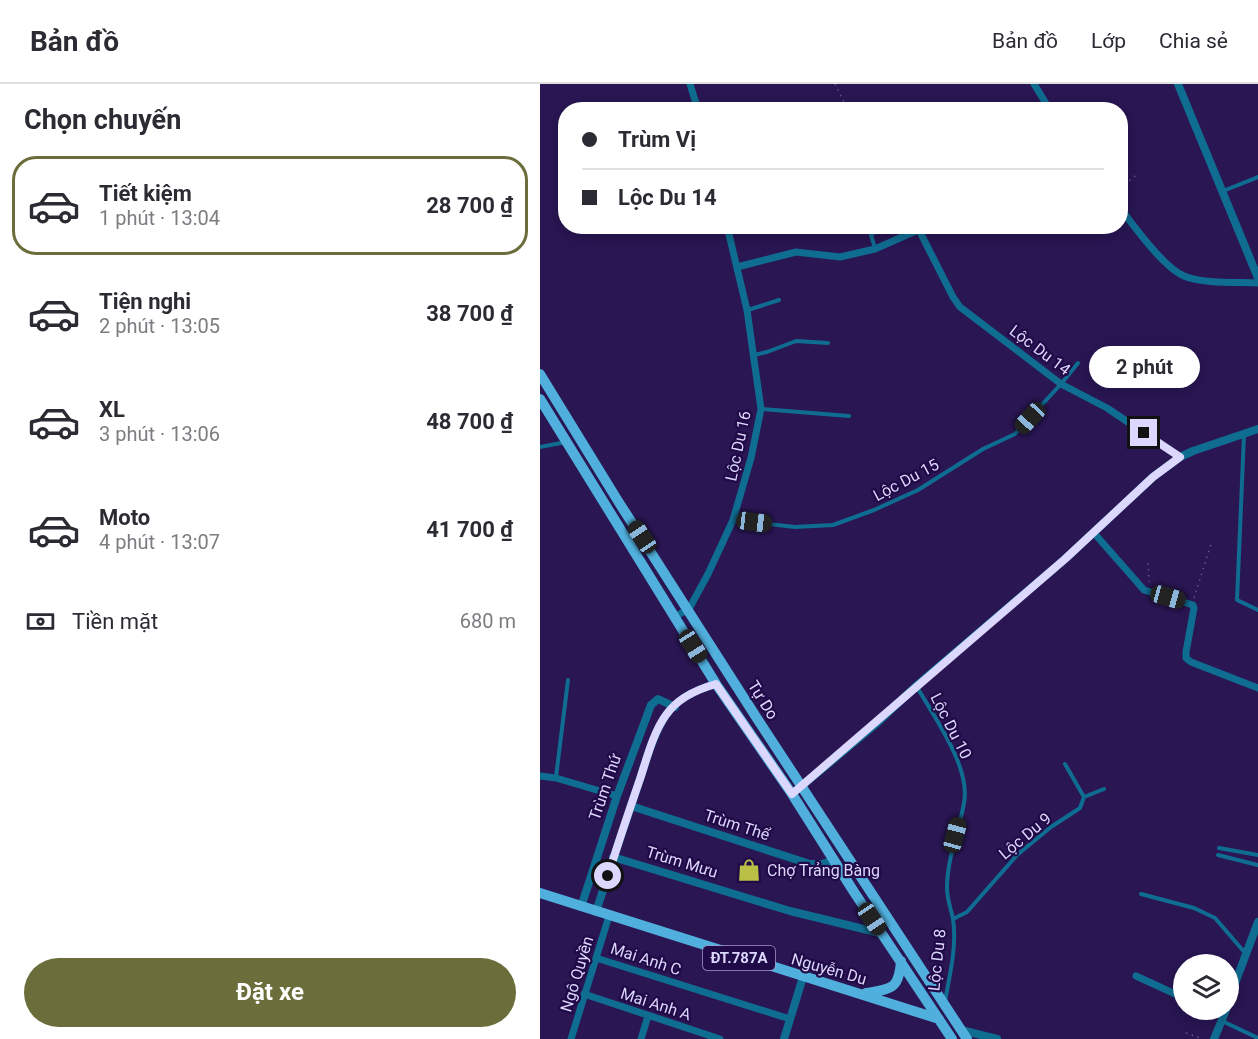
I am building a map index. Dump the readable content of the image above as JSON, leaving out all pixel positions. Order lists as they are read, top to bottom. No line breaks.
{"streets":{"main road":["Tự Do","ĐT.787A","Nguyễn Du"],"street":["Lộc Du 14","Lộc Du 16","Trùm Thứ","Trùm Thể","Trùm Mưu","Mai Anh C","Ngô Quyền","Mai Anh A"],"lane":["Lộc Du 15","Lộc Du 10","Lộc Du 9","Lộc Du 8"]},"crossings":[["Lộc Du 14","Lộc Du 15"],["Lộc Du 16","Lộc Du 15"],["Lộc Du 16","Tự Do"],["Tự Do","Trùm Thể"],["Tự Do","Trùm Mưu"],["Tự Do","Lộc Du 8"],["Tự Do","Nguyễn Du"],["Lộc Du 10","Lộc Du 9"],["Lộc Du 10","Lộc Du 8"],["Trùm Thứ","Nguyễn Du"],["Lộc Du 9","Lộc Du 8"],["Mai Anh C","Ngô Quyền"],["Nguyễn Du","Ngô Quyền"],["Ngô Quyền","Mai Anh A"]],"places":{"shop":["Chợ Trảng Bàng"]},"page":{"header":"Bản đồ","nav":["Bản đồ","Lớp","Chia sẻ"],"heading":"Chọn chuyến","banner":["Trùm Vị","Lộc Du 14"],"list":[{"name":"Tiết kiệm","note":"1 phút · 13:04","value":"28 700 ₫"},{"name":"Tiện nghi","note":"2 phút · 13:05","value":"38 700 ₫"},{"name":"XL","note":"3 phút · 13:06","value":"48 700 ₫"},{"name":"Moto","note":"4 phút · 13:07","value":"41 700 ₫"}],"bubble":"2 phút","pay":["Tiền mặt","680 m"],"buttons":"Đặt xe"}}
